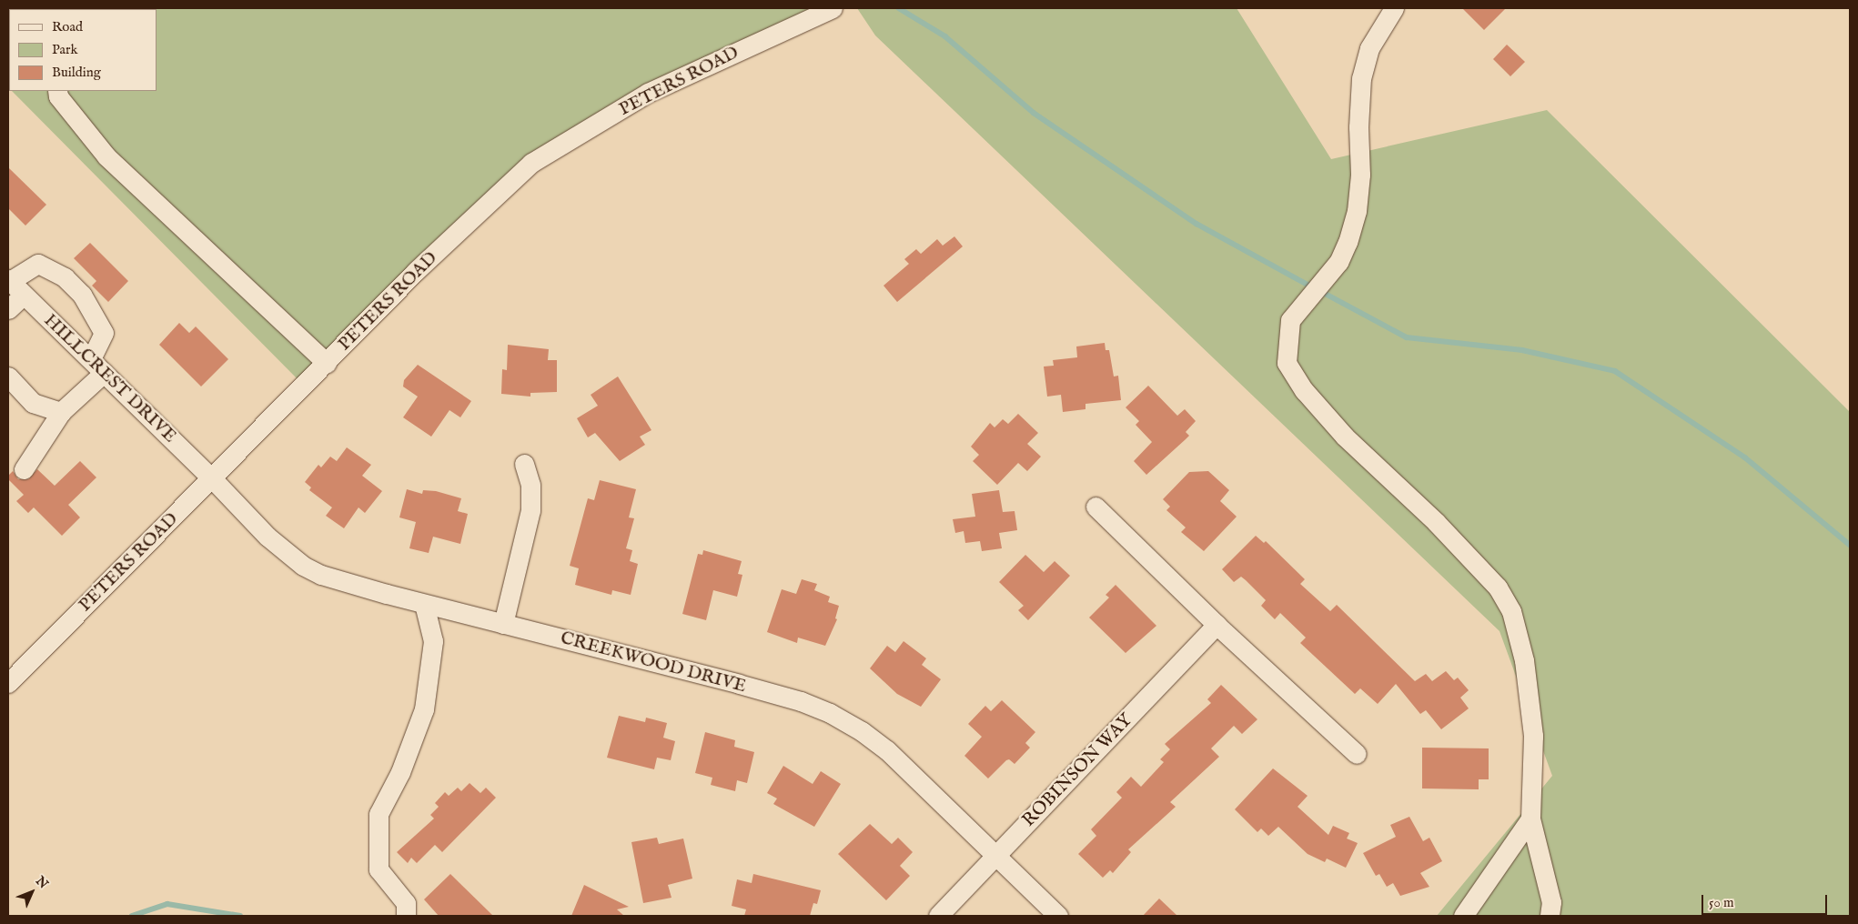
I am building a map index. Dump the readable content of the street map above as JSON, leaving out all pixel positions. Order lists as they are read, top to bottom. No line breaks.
{"streets":{"street":["PETERS ROAD","HILLCREST DRIVE","CREEKWOOD DRIVE","ROBINSON WAY"]},"crossings":[["PETERS ROAD","HILLCREST DRIVE"],["PETERS ROAD","CREEKWOOD DRIVE"],["HILLCREST DRIVE","CREEKWOOD DRIVE"],["CREEKWOOD DRIVE","ROBINSON WAY"]],"legend":["Road","Park","Building"],"scale_bar":"50 m","north":"top right"}
